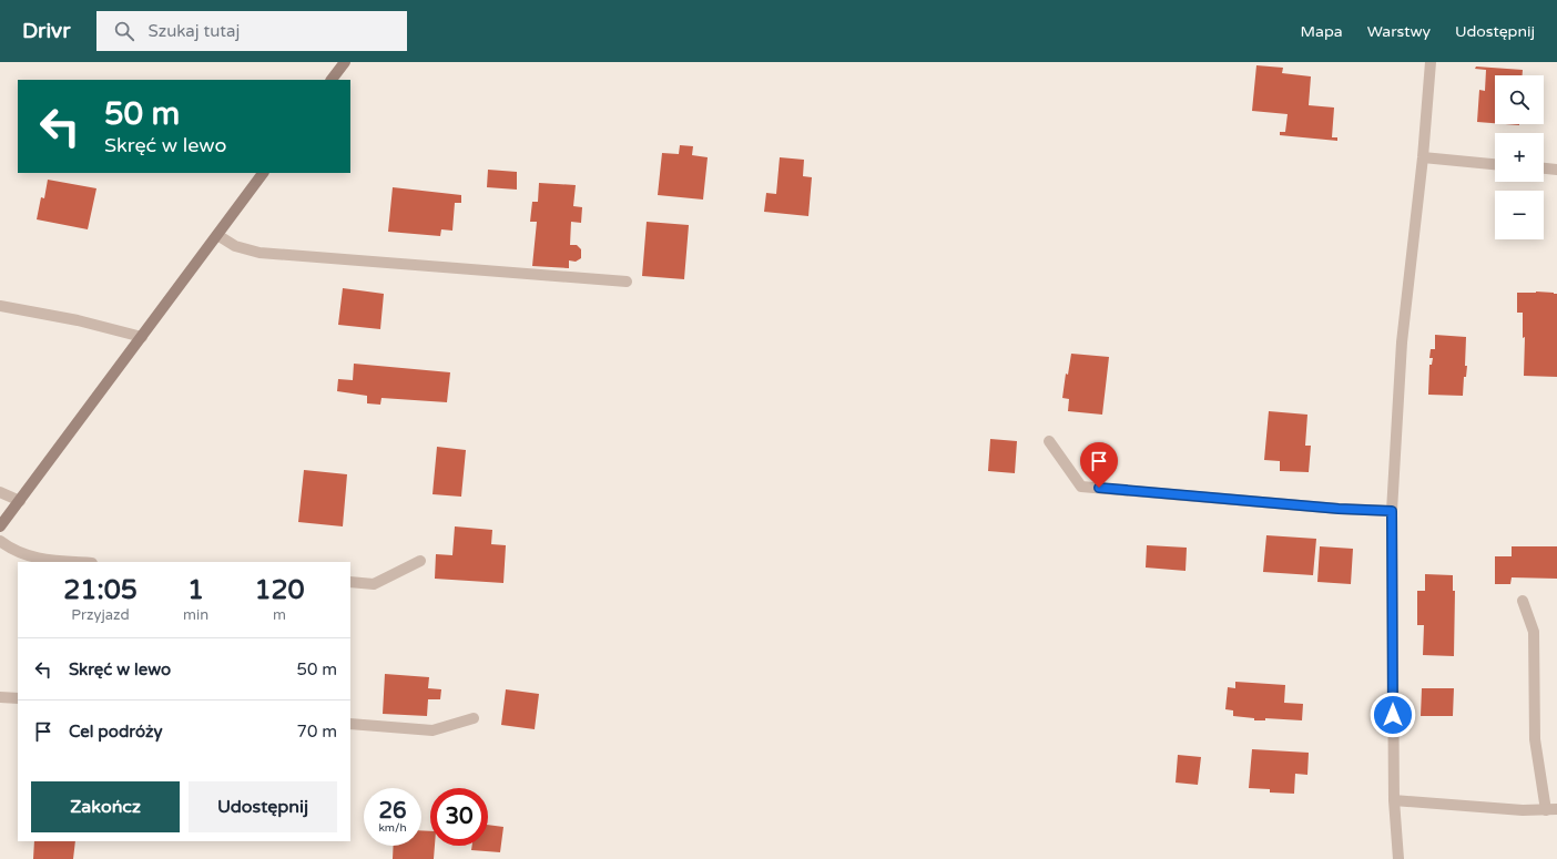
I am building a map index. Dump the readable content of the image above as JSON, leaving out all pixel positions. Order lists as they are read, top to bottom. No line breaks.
{"page":{"header":"Drivr","search":"Szukaj tutaj","nav":["Mapa","Warstwy","Udostępnij"],"map_buttons":["+","−"],"turn":["50 m","Skręć w lewo"],"eta":["21:05","Przyjazd","1","min","120","m"],"list":[{"name":"Skręć w lewo","value":"50 m"},{"name":"Cel podróży","value":"70 m"}],"buttons":["Zakończ","Udostępnij"],"speed":"26 km/h","limit":"30"}}
